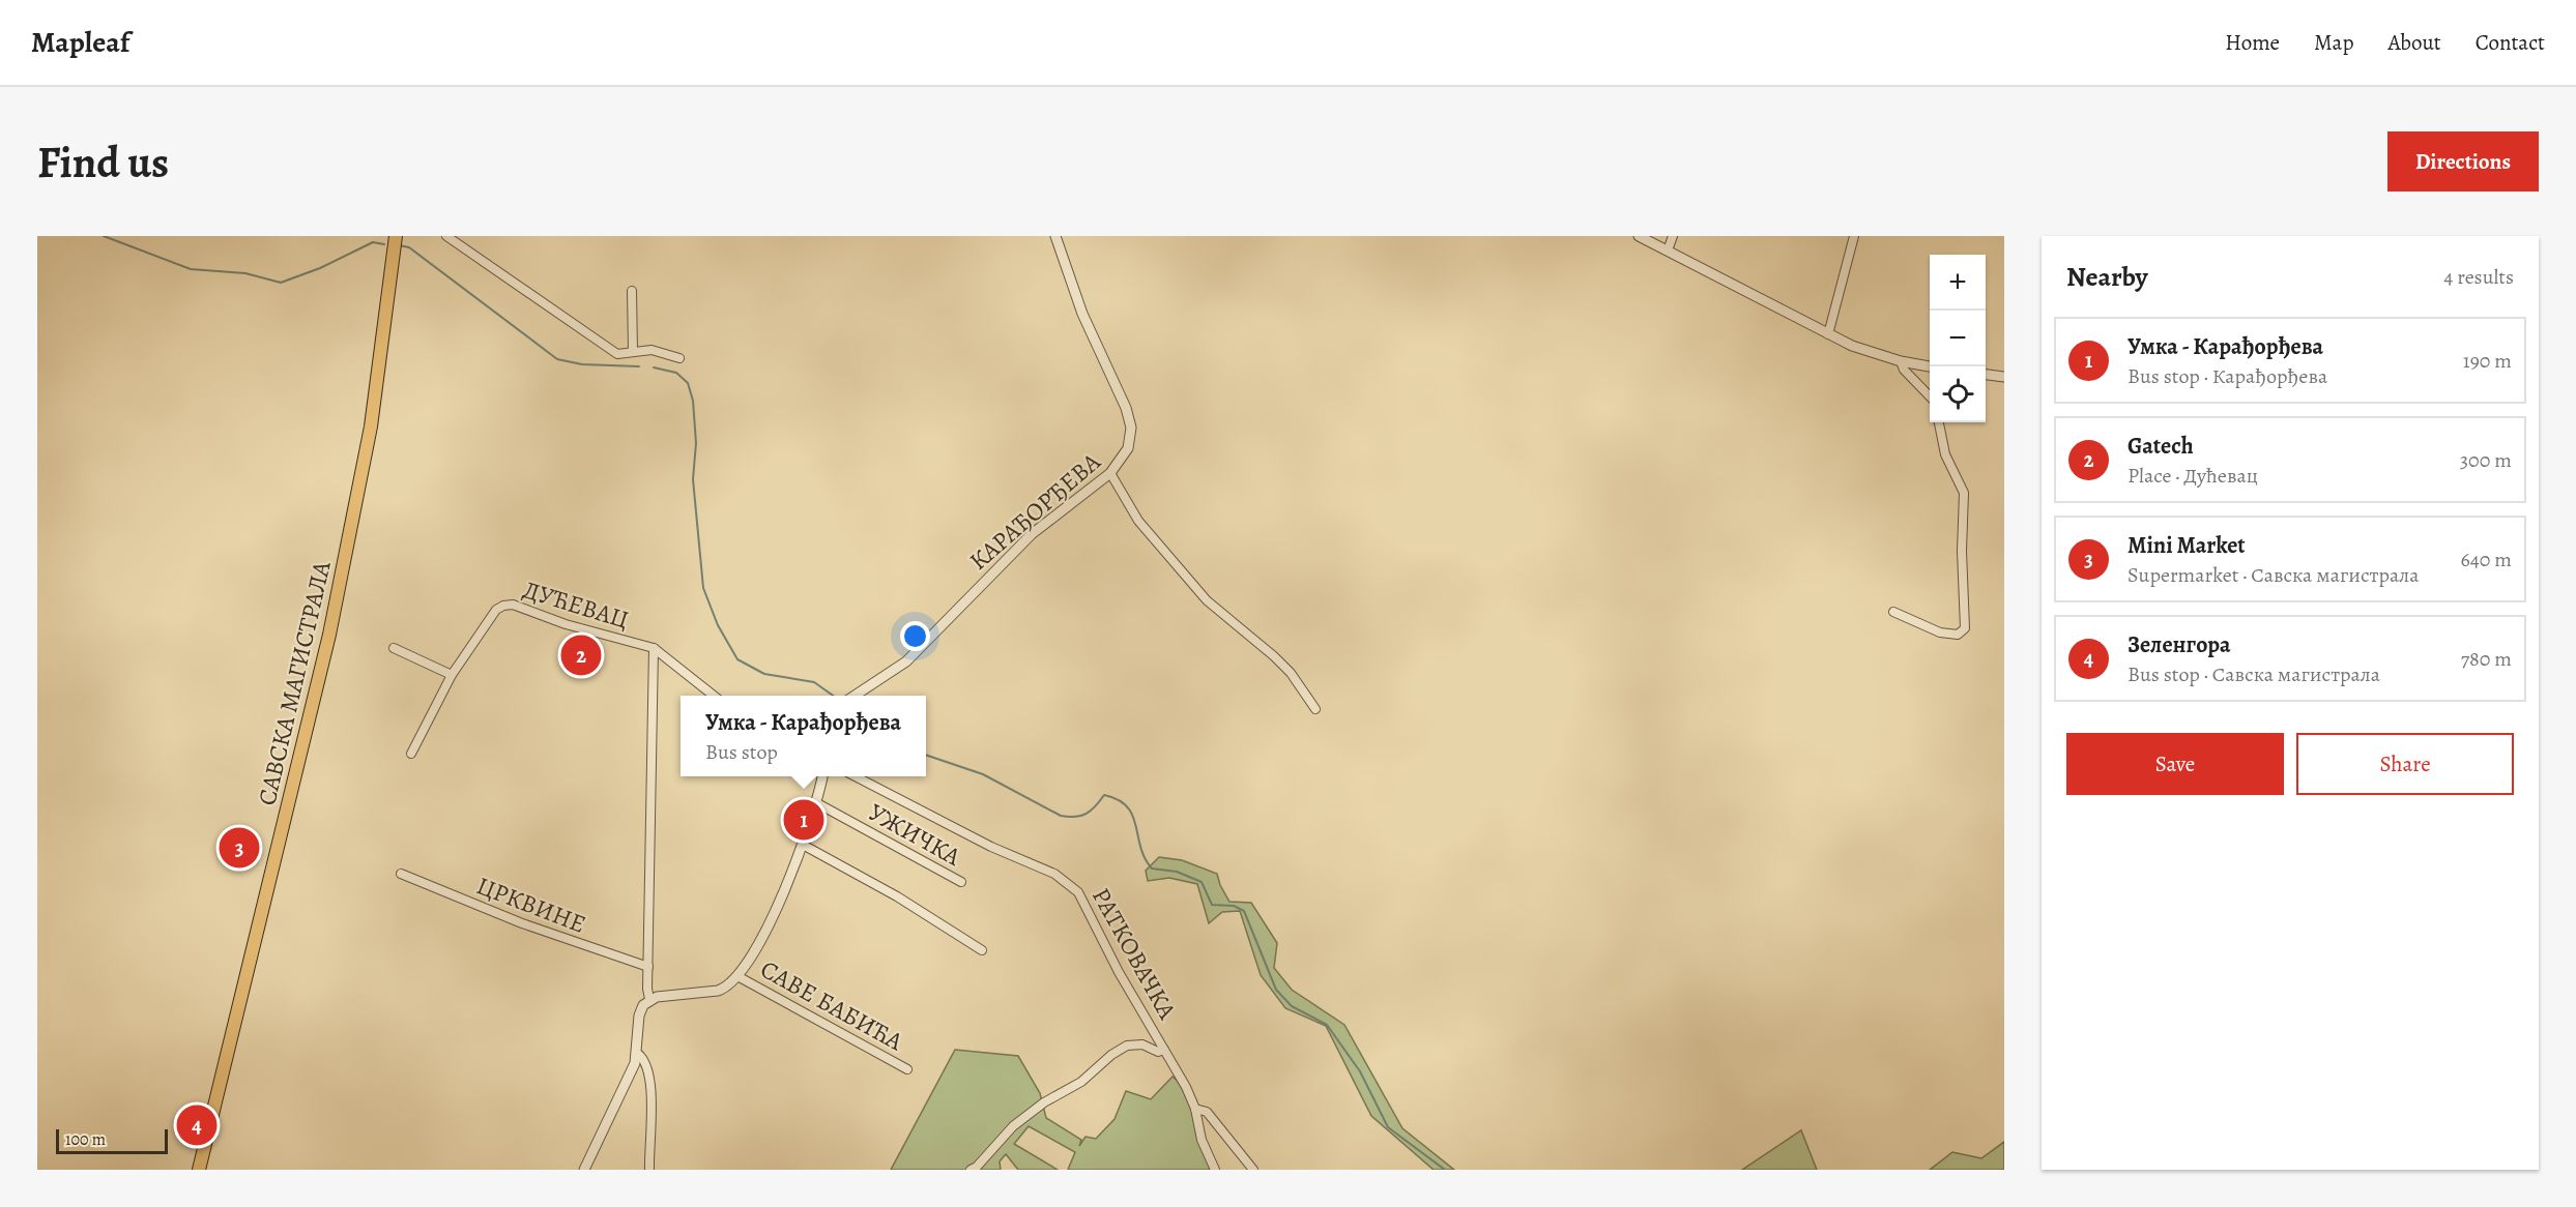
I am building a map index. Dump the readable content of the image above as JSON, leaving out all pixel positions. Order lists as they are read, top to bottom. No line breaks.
{"streets":{"main road":["САВСКА МАГИСТРАЛА"],"street":["КАРАЂОРЂЕВА","ДУЋЕВАЦ","УЖИЧКА","ЦРКВИНЕ","РАТКОВАЧКА","САВЕ БАБИЋА"]},"scale_bar":"100 m","page":{"header":"Mapleaf","nav":["Home","Map","About","Contact"],"buttons":["Directions",["Save","Share"]],"title":"Find us","heading":["Nearby","4 results"],"map_buttons":["+","−"],"list":[{"mark":"1","name":"Умка - Карађорђева","note":"Bus stop · Карађорђева","value":"190 m"},{"mark":"2","name":"Gatech","note":"Place · Дућевац","value":"300 m"},{"mark":"3","name":"Mini Market","note":"Supermarket · Савска магистрала","value":"640 m"},{"mark":"4","name":"Зеленгора","note":"Bus stop · Савска магистрала","value":"780 m"}],"pins":["2","1","3","4"],"popup":["Умка - Карађорђева","Bus stop"],"scale":"100 m"}}
